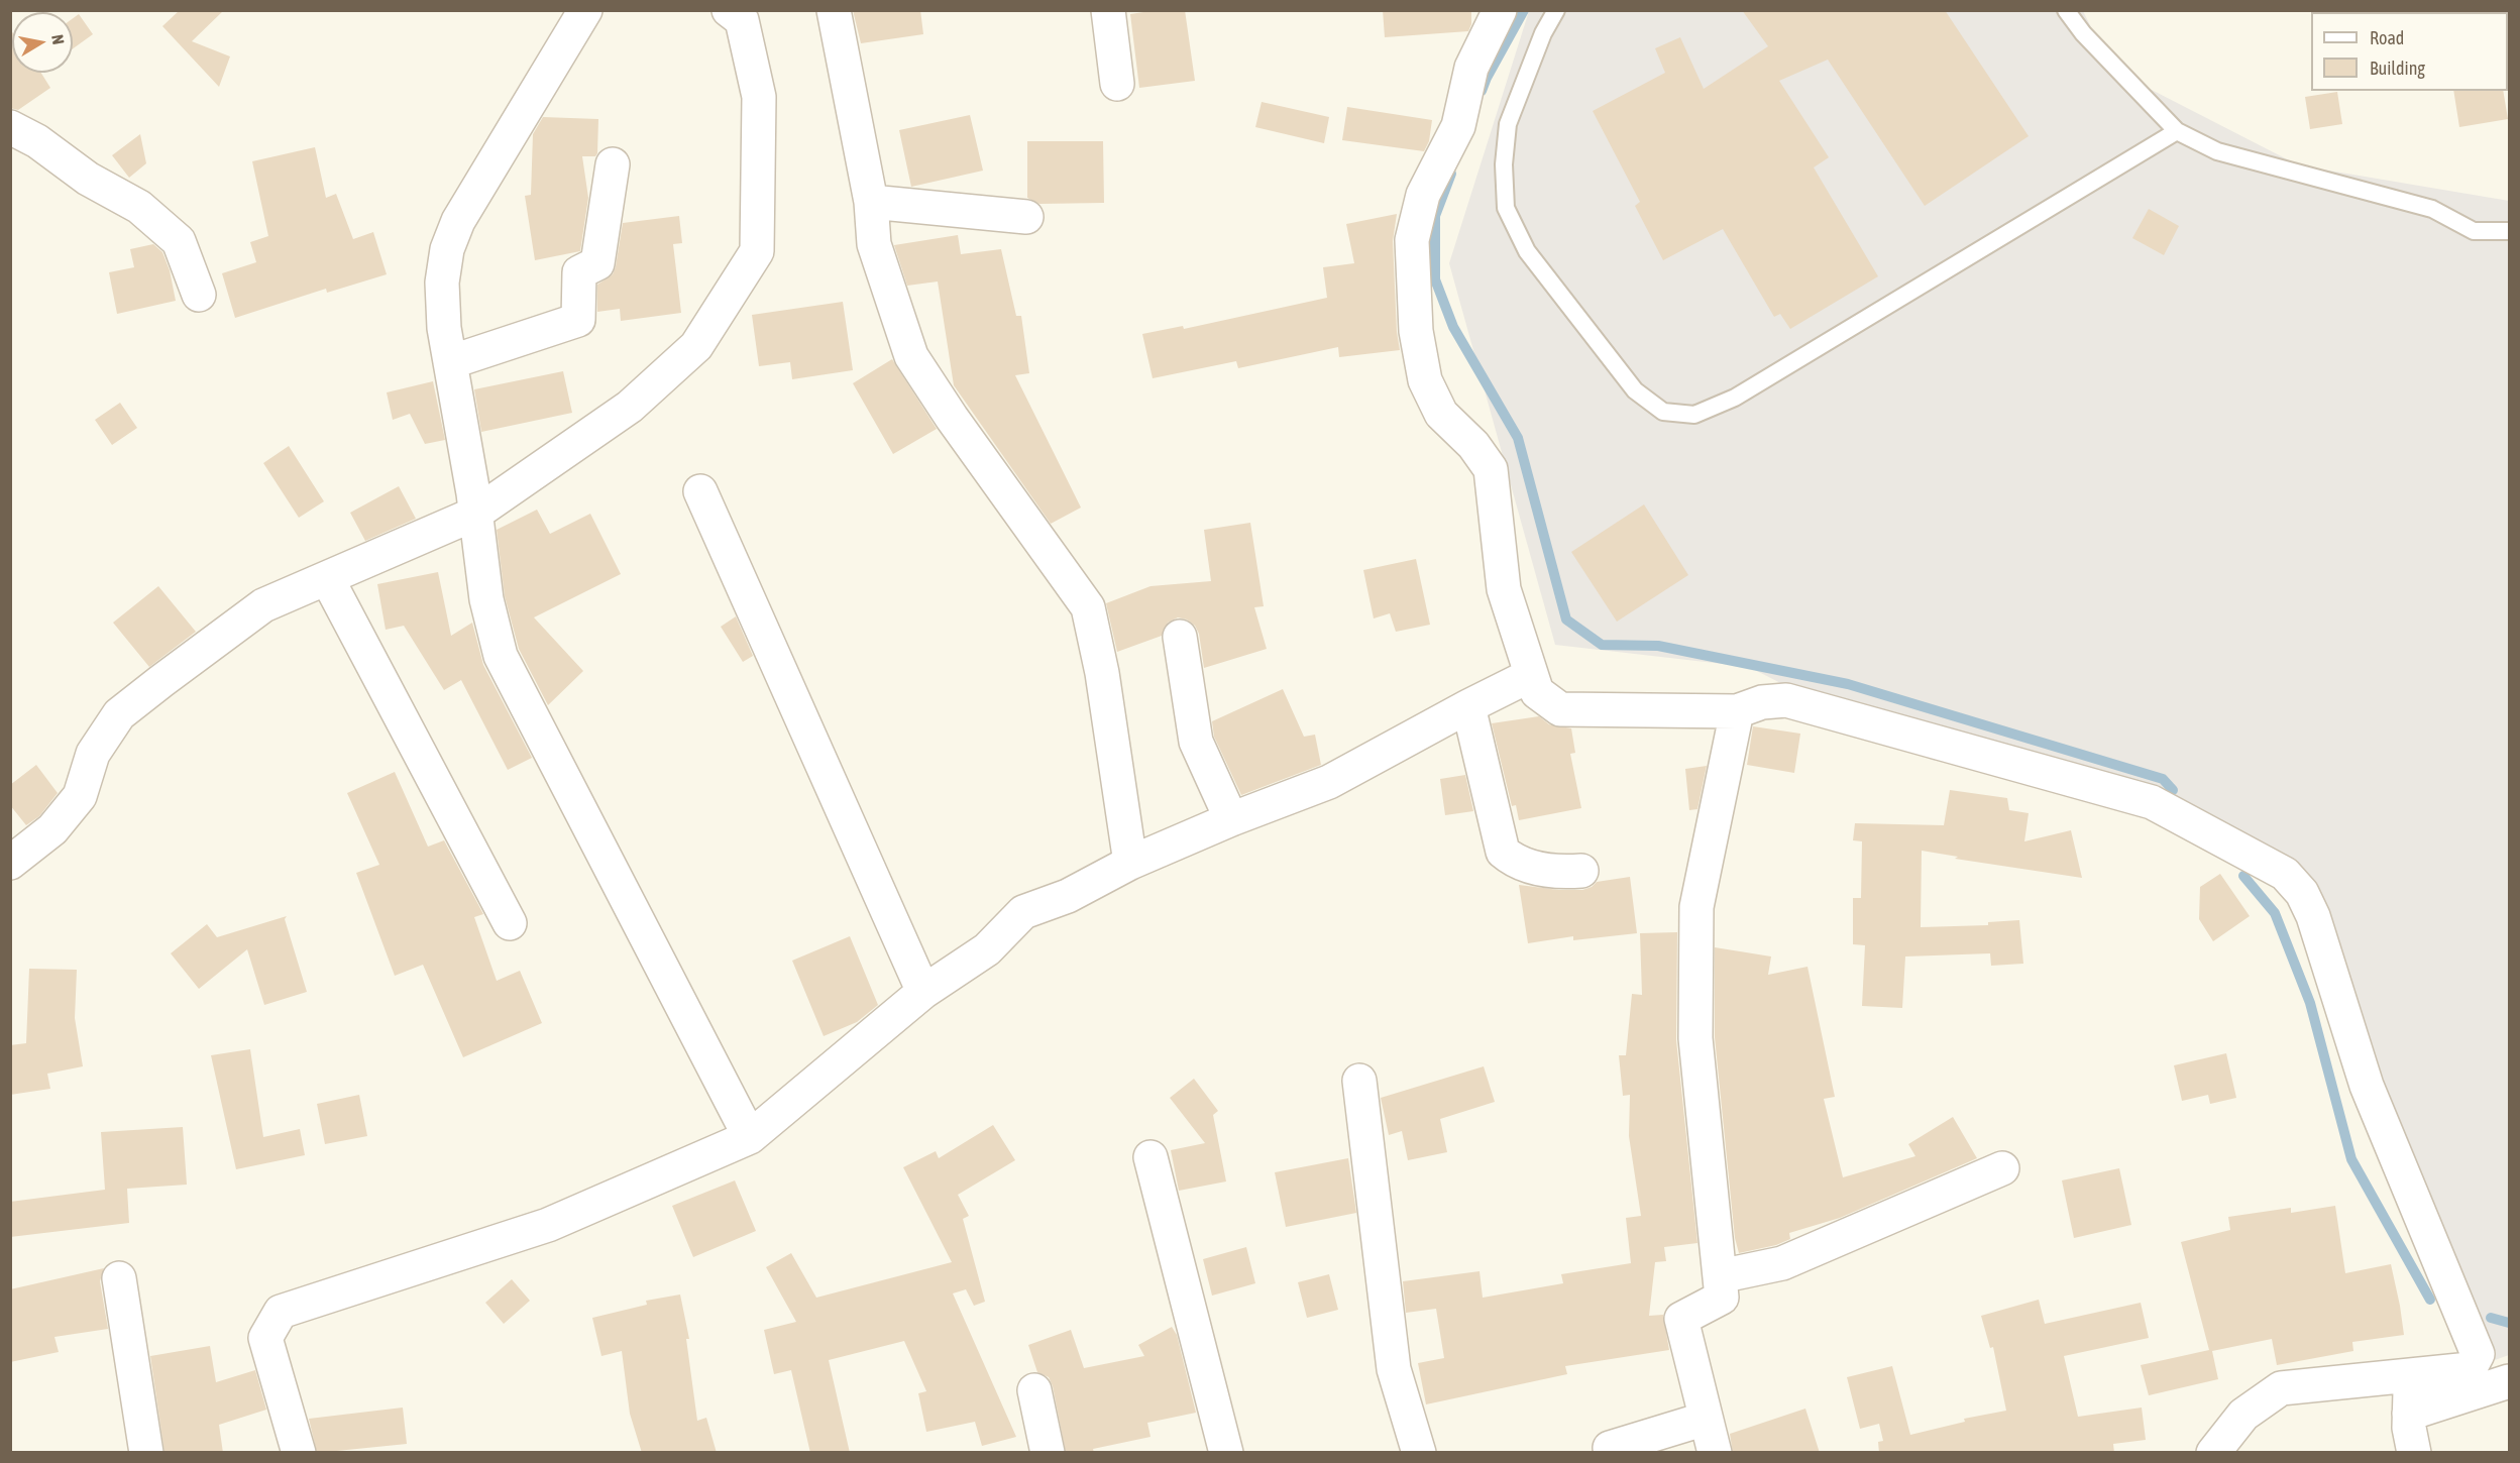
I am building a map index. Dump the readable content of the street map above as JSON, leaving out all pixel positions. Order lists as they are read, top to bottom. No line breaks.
{"legend":["Road","Building"],"north":"right"}
